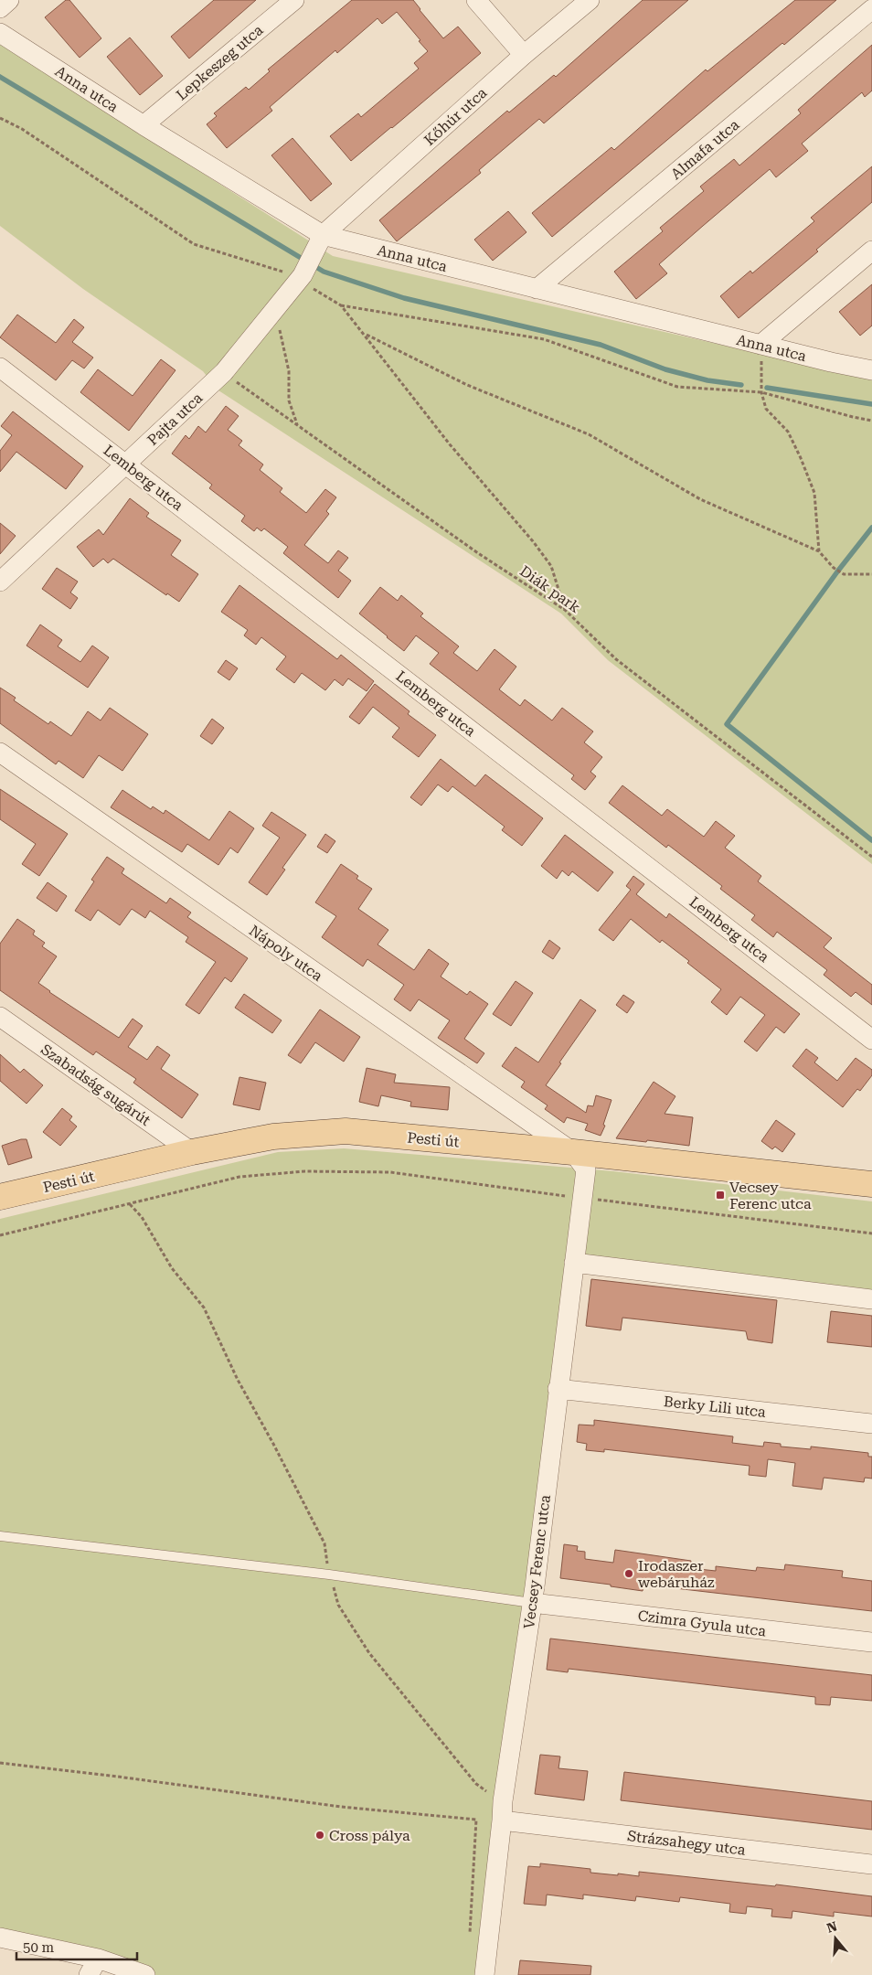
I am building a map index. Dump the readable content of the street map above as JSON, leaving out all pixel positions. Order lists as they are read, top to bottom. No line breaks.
{"streets":{"main road":["Pesti út"],"street":["Lepkeszeg utca","Anna utca","Kőhúr utca","Almafa utca","Pajta utca","Lemberg utca","Nápoly utca","Szabadság sugárút","Berky Lili utca","Vecsey Ferenc utca","Czimra Gyula utca","Strázsahegy utca"],"path":["Diák park"]},"crossings":[["Lepkeszeg utca","Anna utca"],["Anna utca","Kőhúr utca"],["Anna utca","Almafa utca"],["Anna utca","Pajta utca"],["Kőhúr utca","Pajta utca"],["Pajta utca","Lemberg utca"],["Pajta utca","Diák park"],["Nápoly utca","Pesti út"],["Nápoly utca","Vecsey Ferenc utca"],["Szabadság sugárút","Pesti út"],["Pesti út","Vecsey Ferenc utca"],["Berky Lili utca","Vecsey Ferenc utca"],["Vecsey Ferenc utca","Czimra Gyula utca"],["Vecsey Ferenc utca","Strázsahegy utca"]],"places":{"transit":["Vecsey Ferenc utca"],"other":["Irodaszer webáruház","Cross pálya"]},"scale_bar":"50 m","north":"top"}
